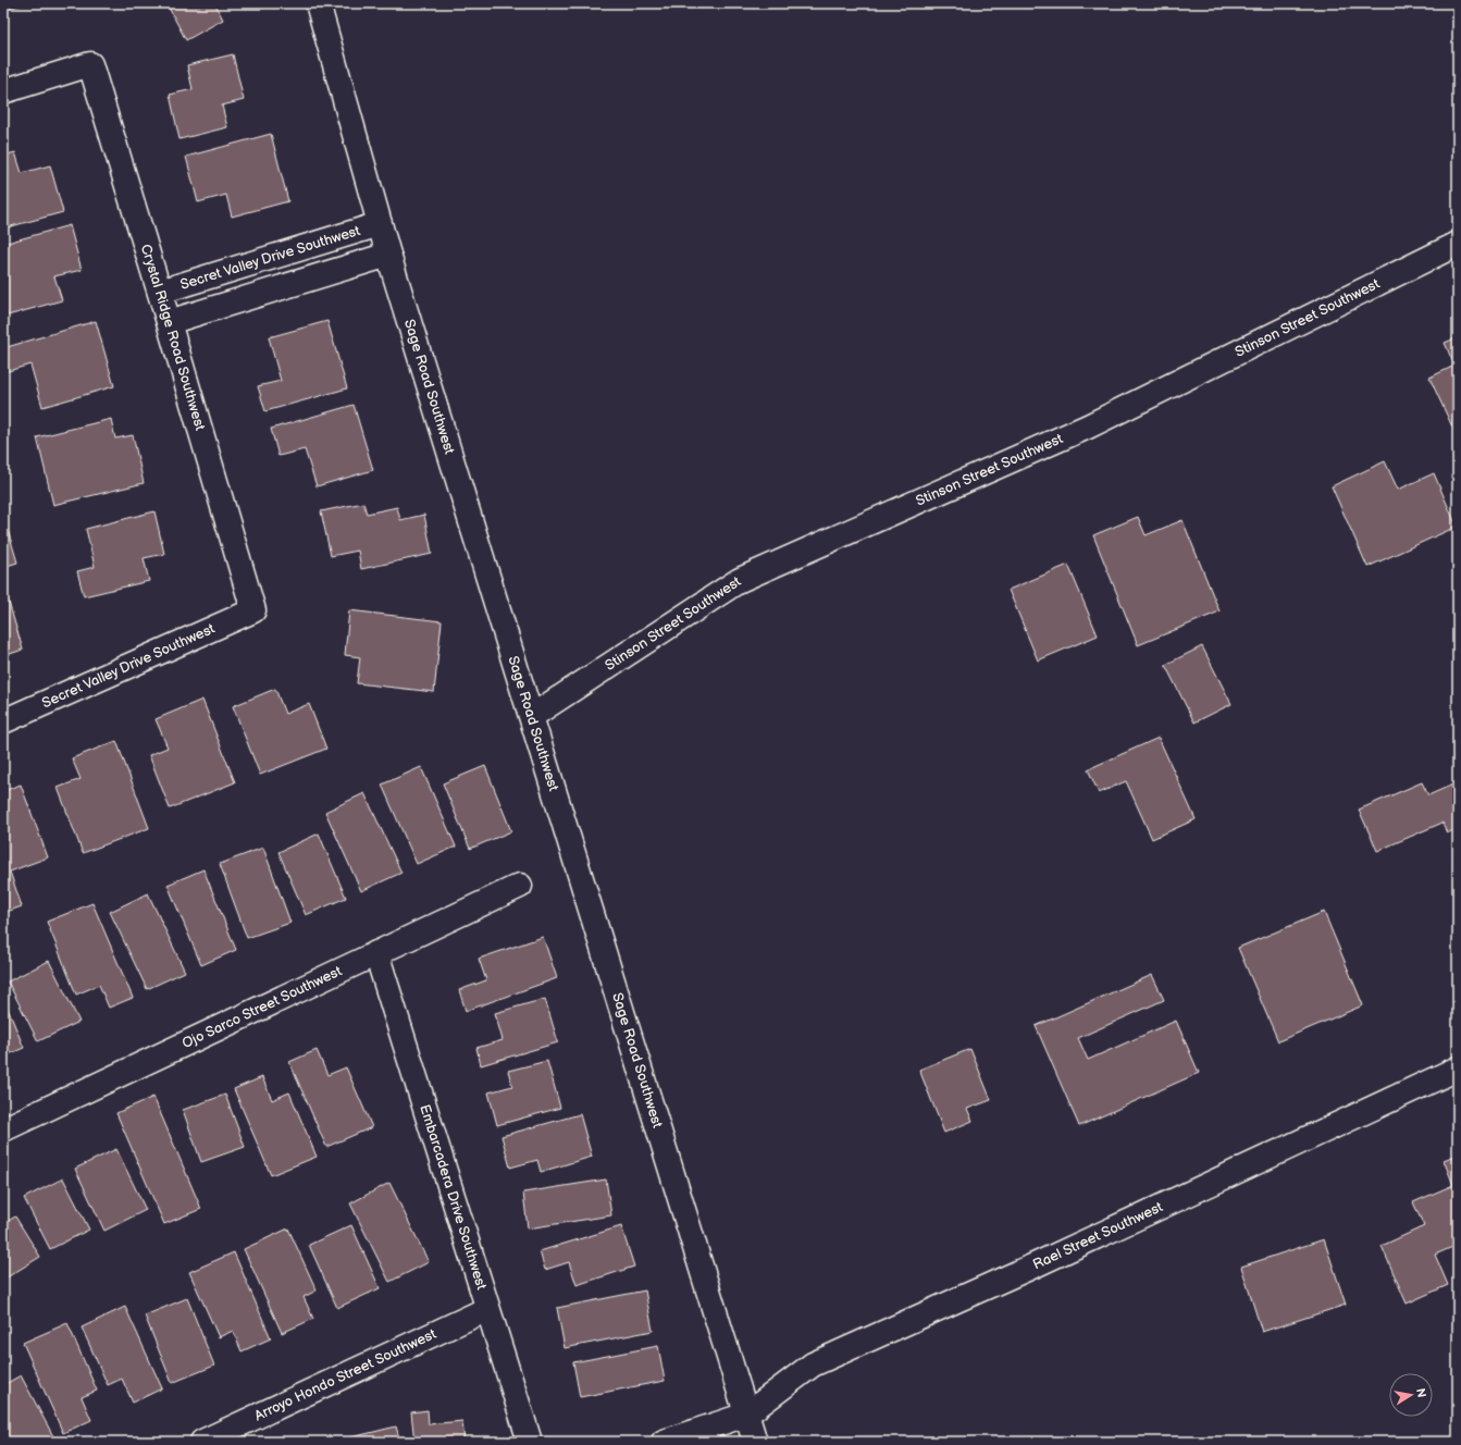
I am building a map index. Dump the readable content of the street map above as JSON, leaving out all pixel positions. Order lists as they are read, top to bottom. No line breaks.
{"streets":{"street":["Secret Valley Drive Southwest","Stinson Street Southwest","Crystal Ridge Road Southwest","Sage Road Southwest","Ojo Sarco Street Southwest","Embarcadera Drive Southwest","Rael Street Southwest","Arroyo Hondo Street Southwest"]},"crossings":[["Secret Valley Drive Southwest","Crystal Ridge Road Southwest"],["Secret Valley Drive Southwest","Sage Road Southwest"],["Stinson Street Southwest","Sage Road Southwest"],["Sage Road Southwest","Rael Street Southwest"],["Ojo Sarco Street Southwest","Embarcadera Drive Southwest"],["Embarcadera Drive Southwest","Arroyo Hondo Street Southwest"]],"north":"right"}
